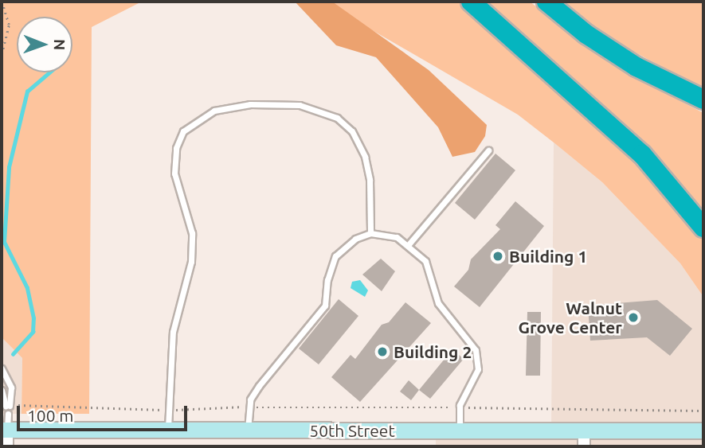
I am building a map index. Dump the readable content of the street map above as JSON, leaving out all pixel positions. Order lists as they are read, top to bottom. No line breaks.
{"streets":{"main road":["50th Street"]},"places":["Building 1","Walnut Grove Center","Building 2"],"scale_bar":"100 m","north":"right"}
